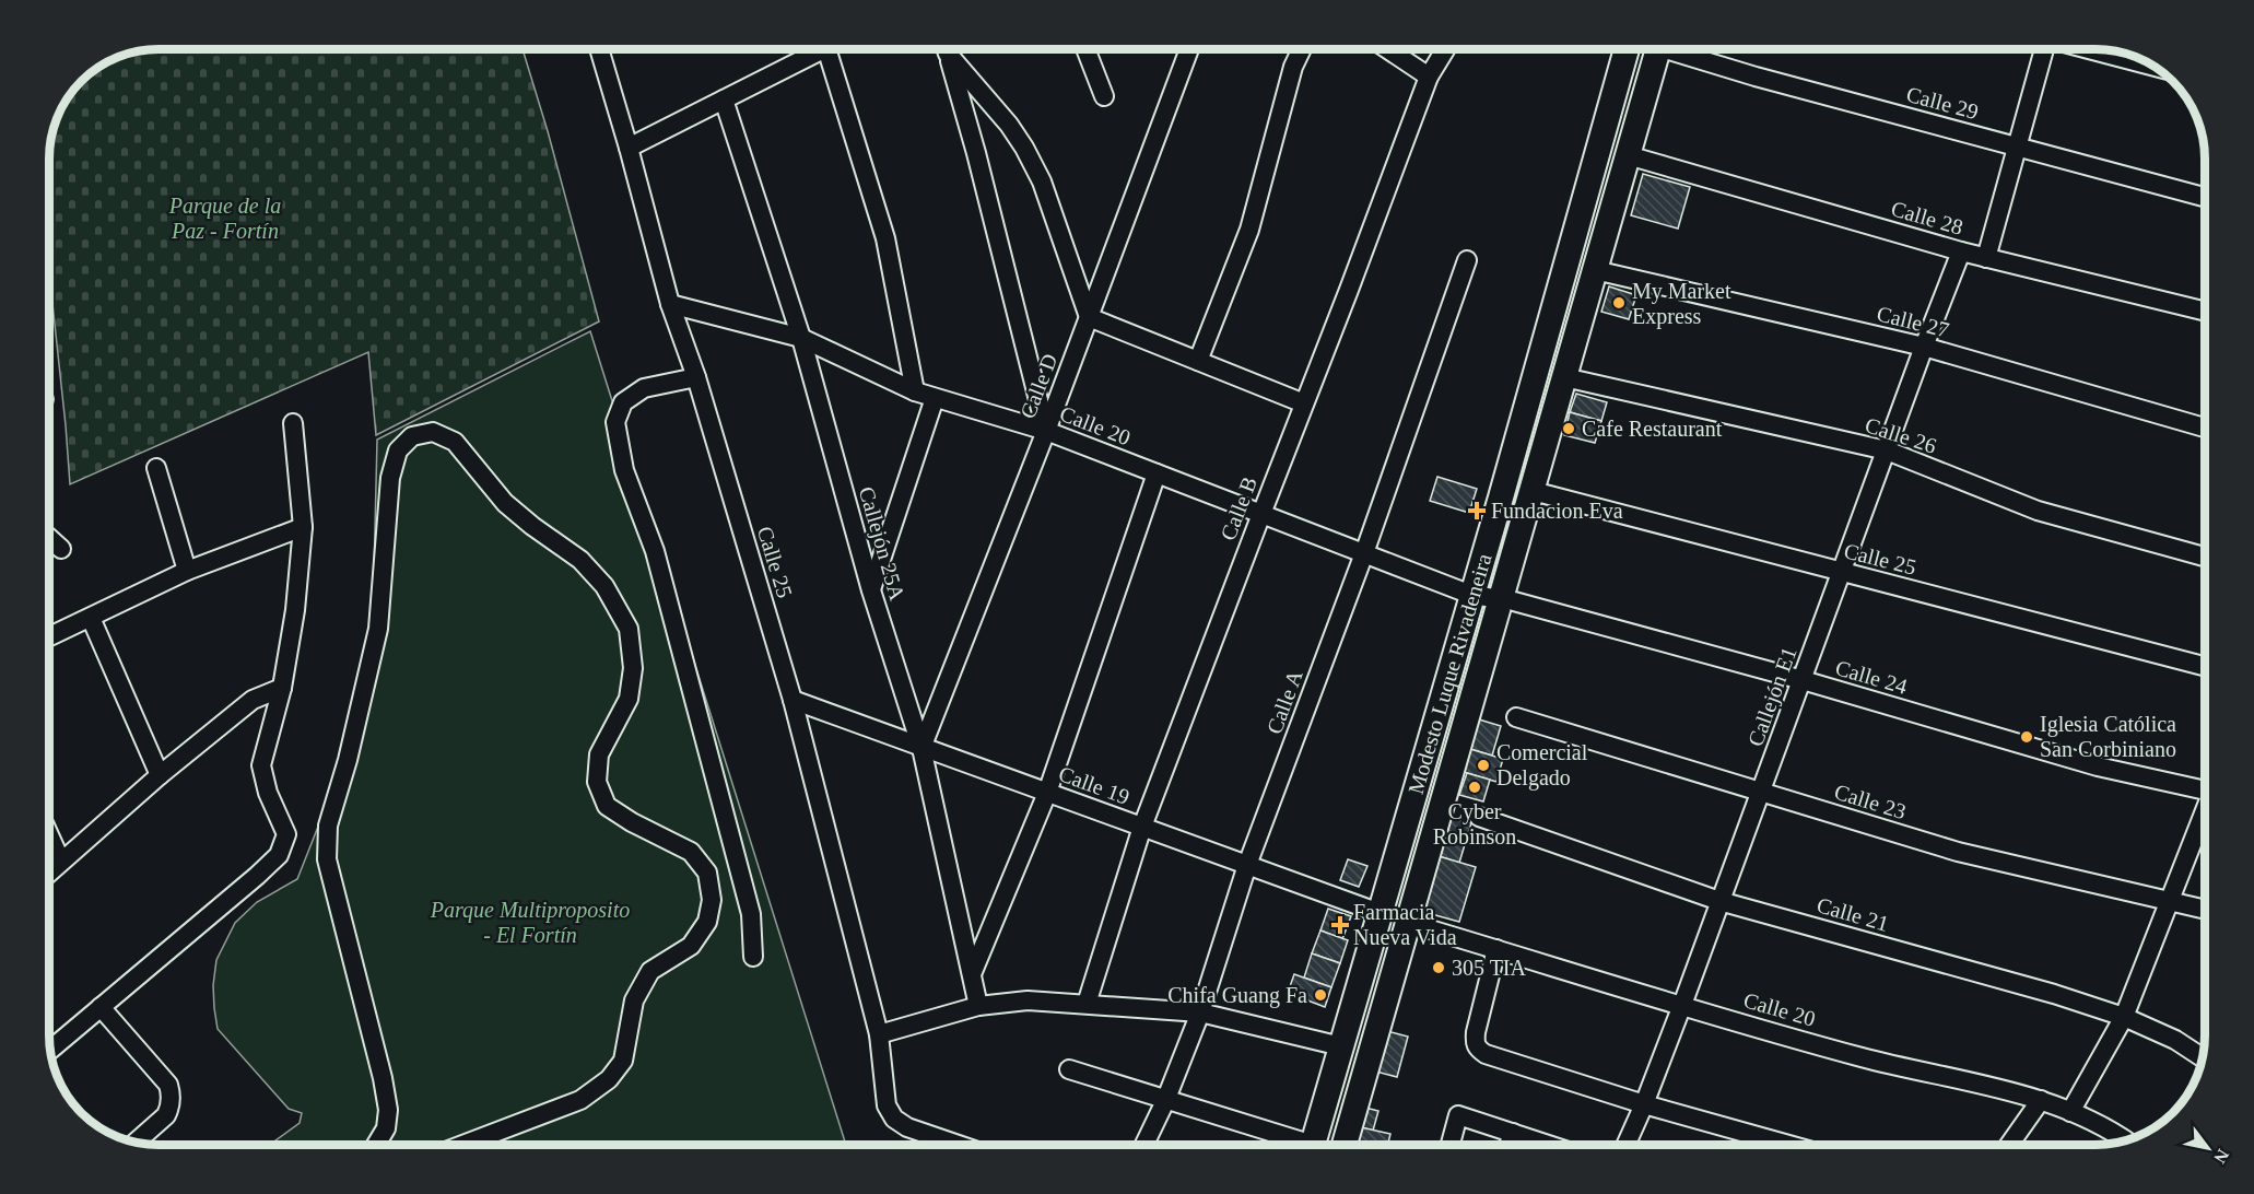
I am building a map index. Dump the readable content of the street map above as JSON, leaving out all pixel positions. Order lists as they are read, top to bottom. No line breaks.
{"streets":{"street":["Calle 29","Calle 28","Calle 27","Calle D","Calle 20","Calle 26","Calle B","Callejón 25A","Calle 25","Modesto Luque Rivadeneira","Calle 24","Callejón E1","Calle A","Calle 19","Calle 23","Calle 21"]},"crossings":[["Calle 28","Modesto Luque Rivadeneira"],["Calle 28","Callejón E1"],["Calle 27","Modesto Luque Rivadeneira"],["Calle 27","Callejón E1"],["Calle D","Calle 20"],["Calle D","Callejón 25A"],["Calle D","Calle 19"],["Calle 20","Calle B"],["Calle 20","Callejón 25A"],["Calle 20","Calle 25"],["Calle 20","Modesto Luque Rivadeneira"],["Calle 20","Calle 24"],["Calle 20","Callejón E1"],["Calle 20","Calle A"],["Calle 26","Modesto Luque Rivadeneira"],["Calle 26","Callejón E1"],["Calle B","Calle 19"],["Callejón 25A","Calle 19"],["Calle 25","Modesto Luque Rivadeneira"],["Calle 25","Callejón E1"],["Calle 25","Calle 19"],["Modesto Luque Rivadeneira","Calle 24"],["Modesto Luque Rivadeneira","Calle 19"],["Calle 24","Callejón E1"],["Callejón E1","Calle 23"],["Callejón E1","Calle 21"],["Calle A","Calle 19"]],"parks":["Parque de la Paz - Fortín","Parque Multiproposito - El Fortín"],"places":{"other":["My Market Express","Cafe Restaurant","Iglesia Católica San Corbiniano","Comercial Delgado","Cyber Robinson","305 TIA","Chifa Guang Fa"],"health":["Fundacion Eva","Farmacia Nueva Vida"]},"north":"bottom right"}
